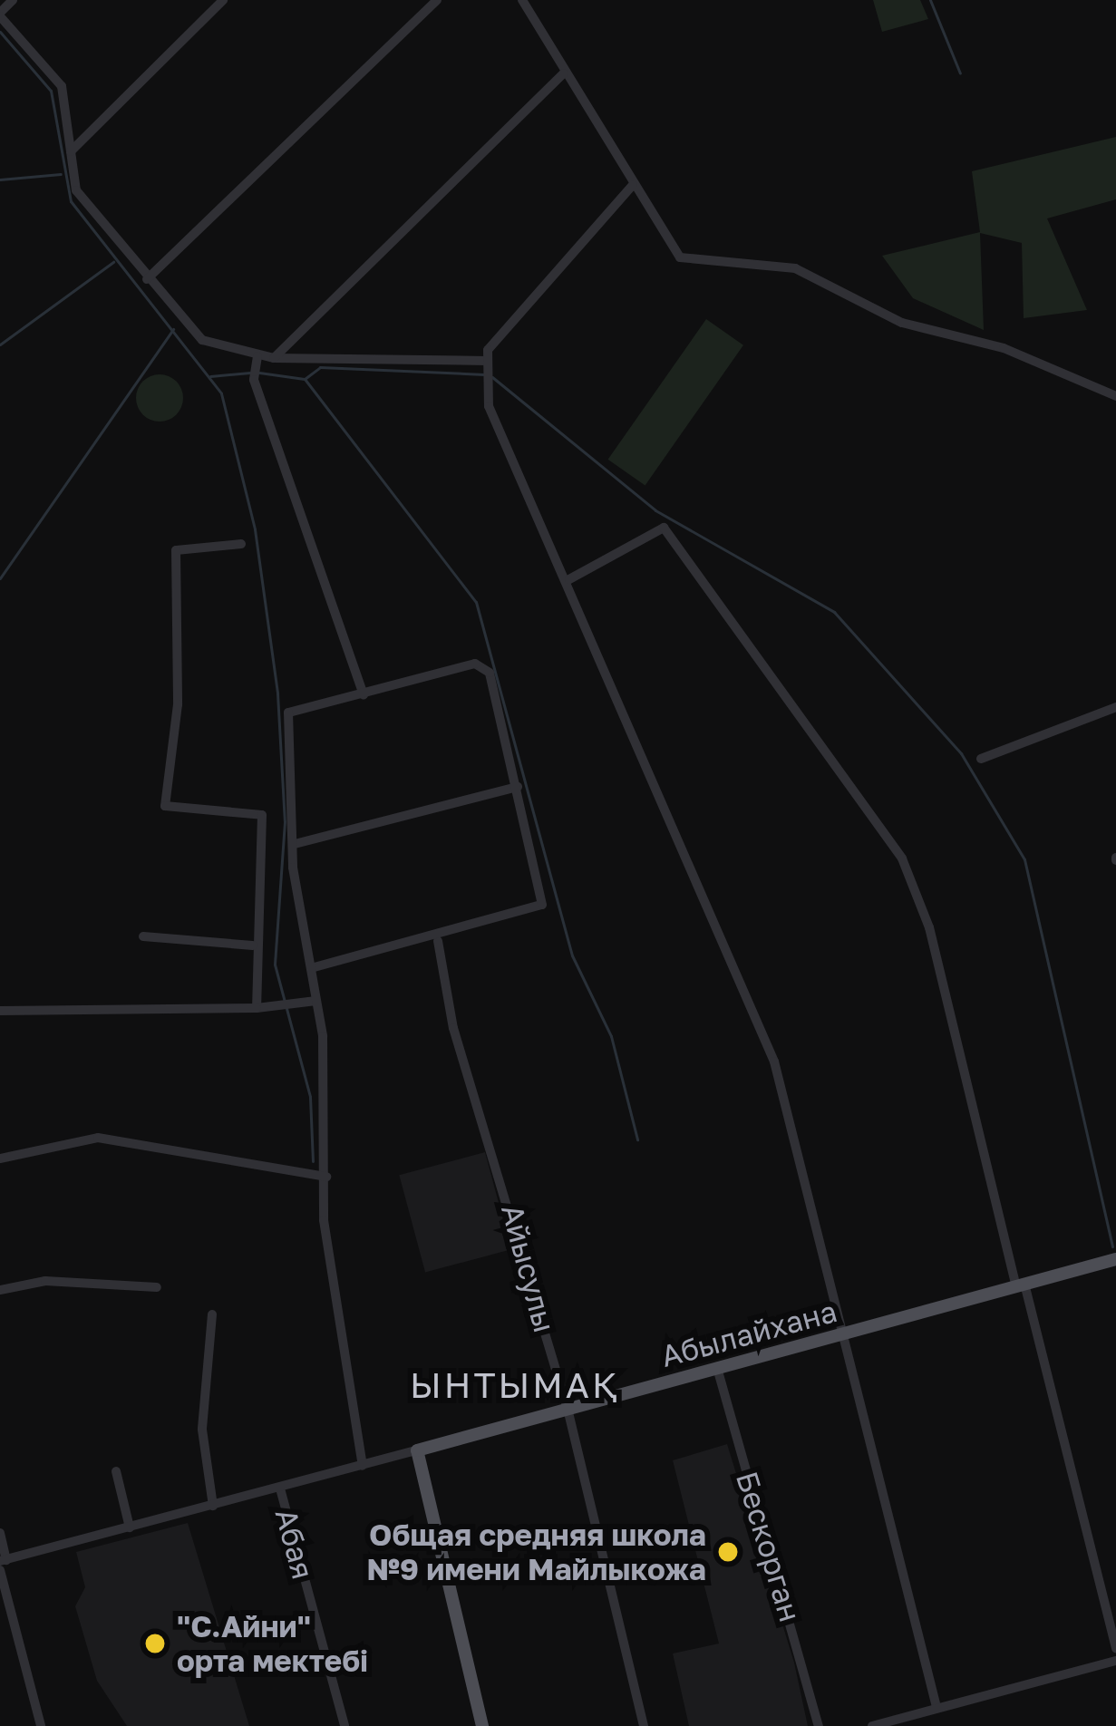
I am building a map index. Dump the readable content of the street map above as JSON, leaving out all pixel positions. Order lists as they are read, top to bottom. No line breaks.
{"streets":{"main road":["Абылайхана"],"street":["Айысулы","Абая","Бескорган"]},"crossings":[["Айысулы","Абылайхана"],["Абылайхана","Бескорган"]],"districts":["ЫНТЫМАҚ"],"places":["Общая средняя школа №9 имени Майлыкожа","\"С.Айни\" орта мектебі"]}
